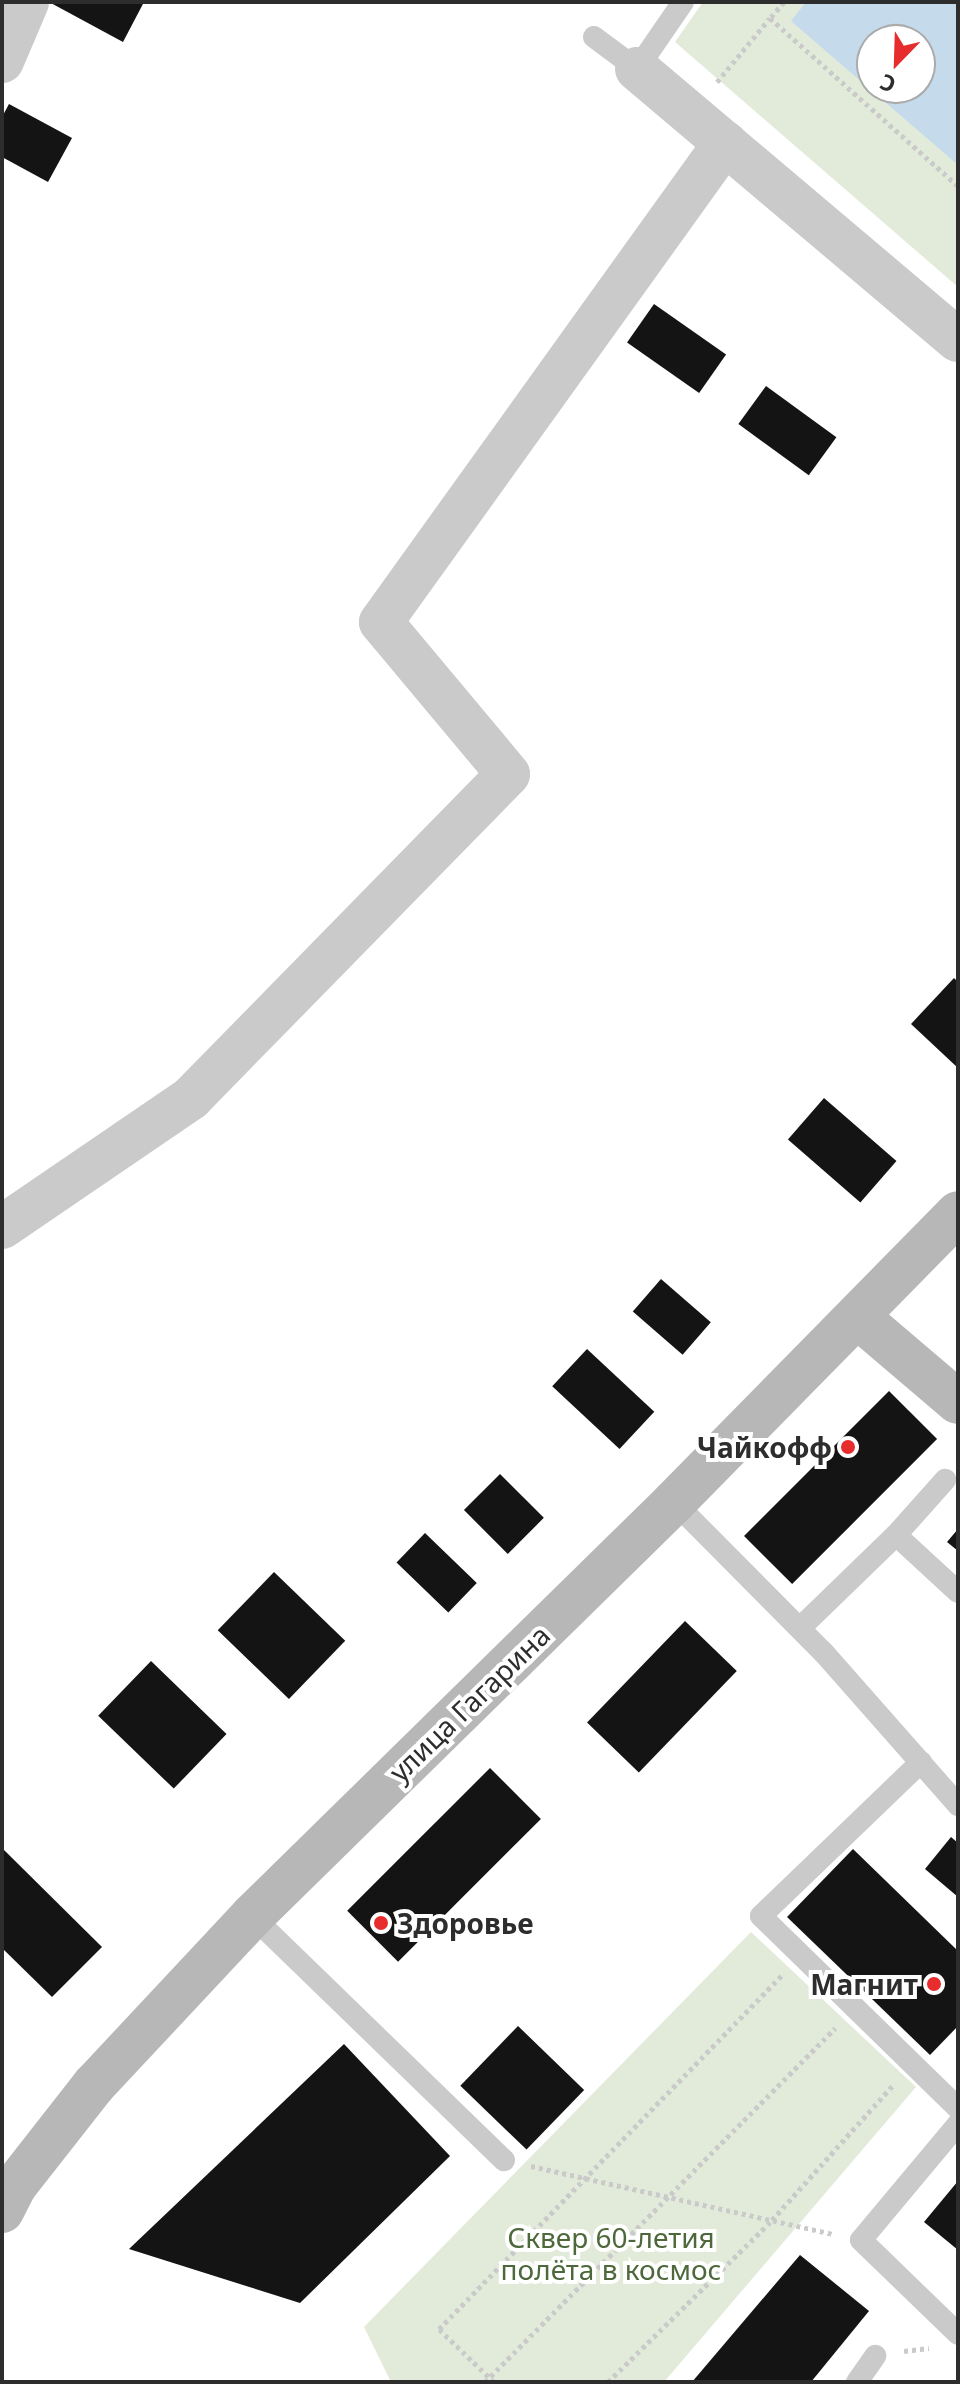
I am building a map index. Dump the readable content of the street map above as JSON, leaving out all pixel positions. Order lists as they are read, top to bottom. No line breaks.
{"streets":{"main road":["улица Гагарина"]},"parks":["Сквер 60-летия полёта в космос"],"places":["Чайкофф","Здоровье","Магнит"],"north":"bottom left"}
